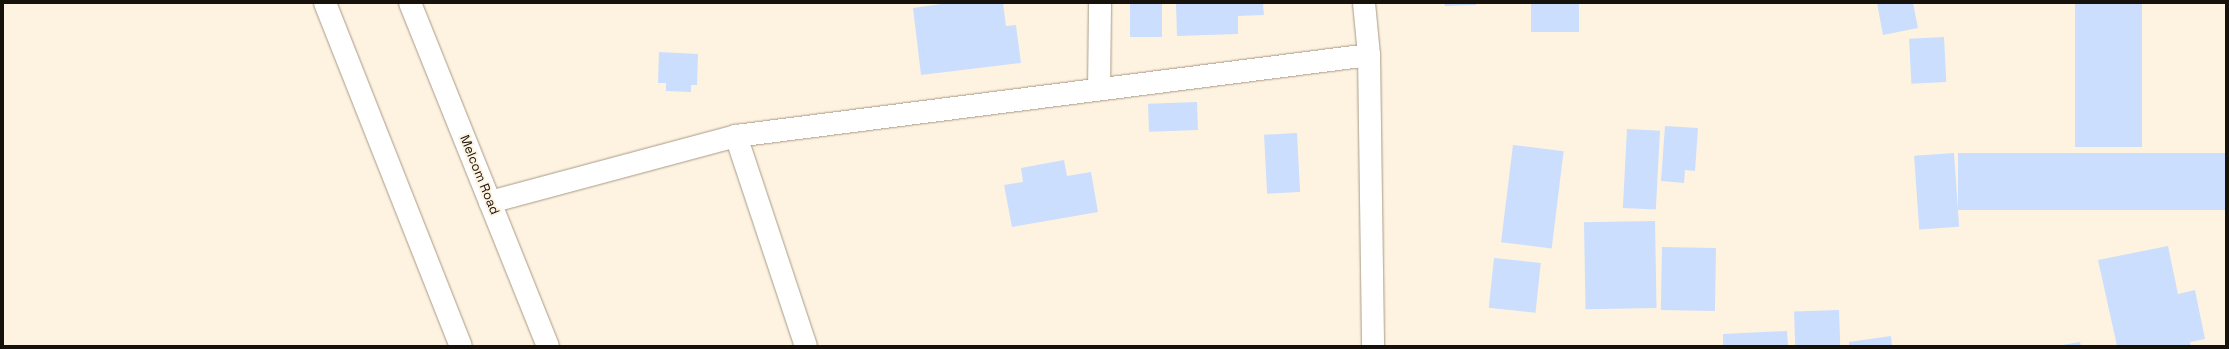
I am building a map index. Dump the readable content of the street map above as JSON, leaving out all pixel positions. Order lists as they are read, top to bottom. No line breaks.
{"streets":{"street":["Melcom Road"]}}
